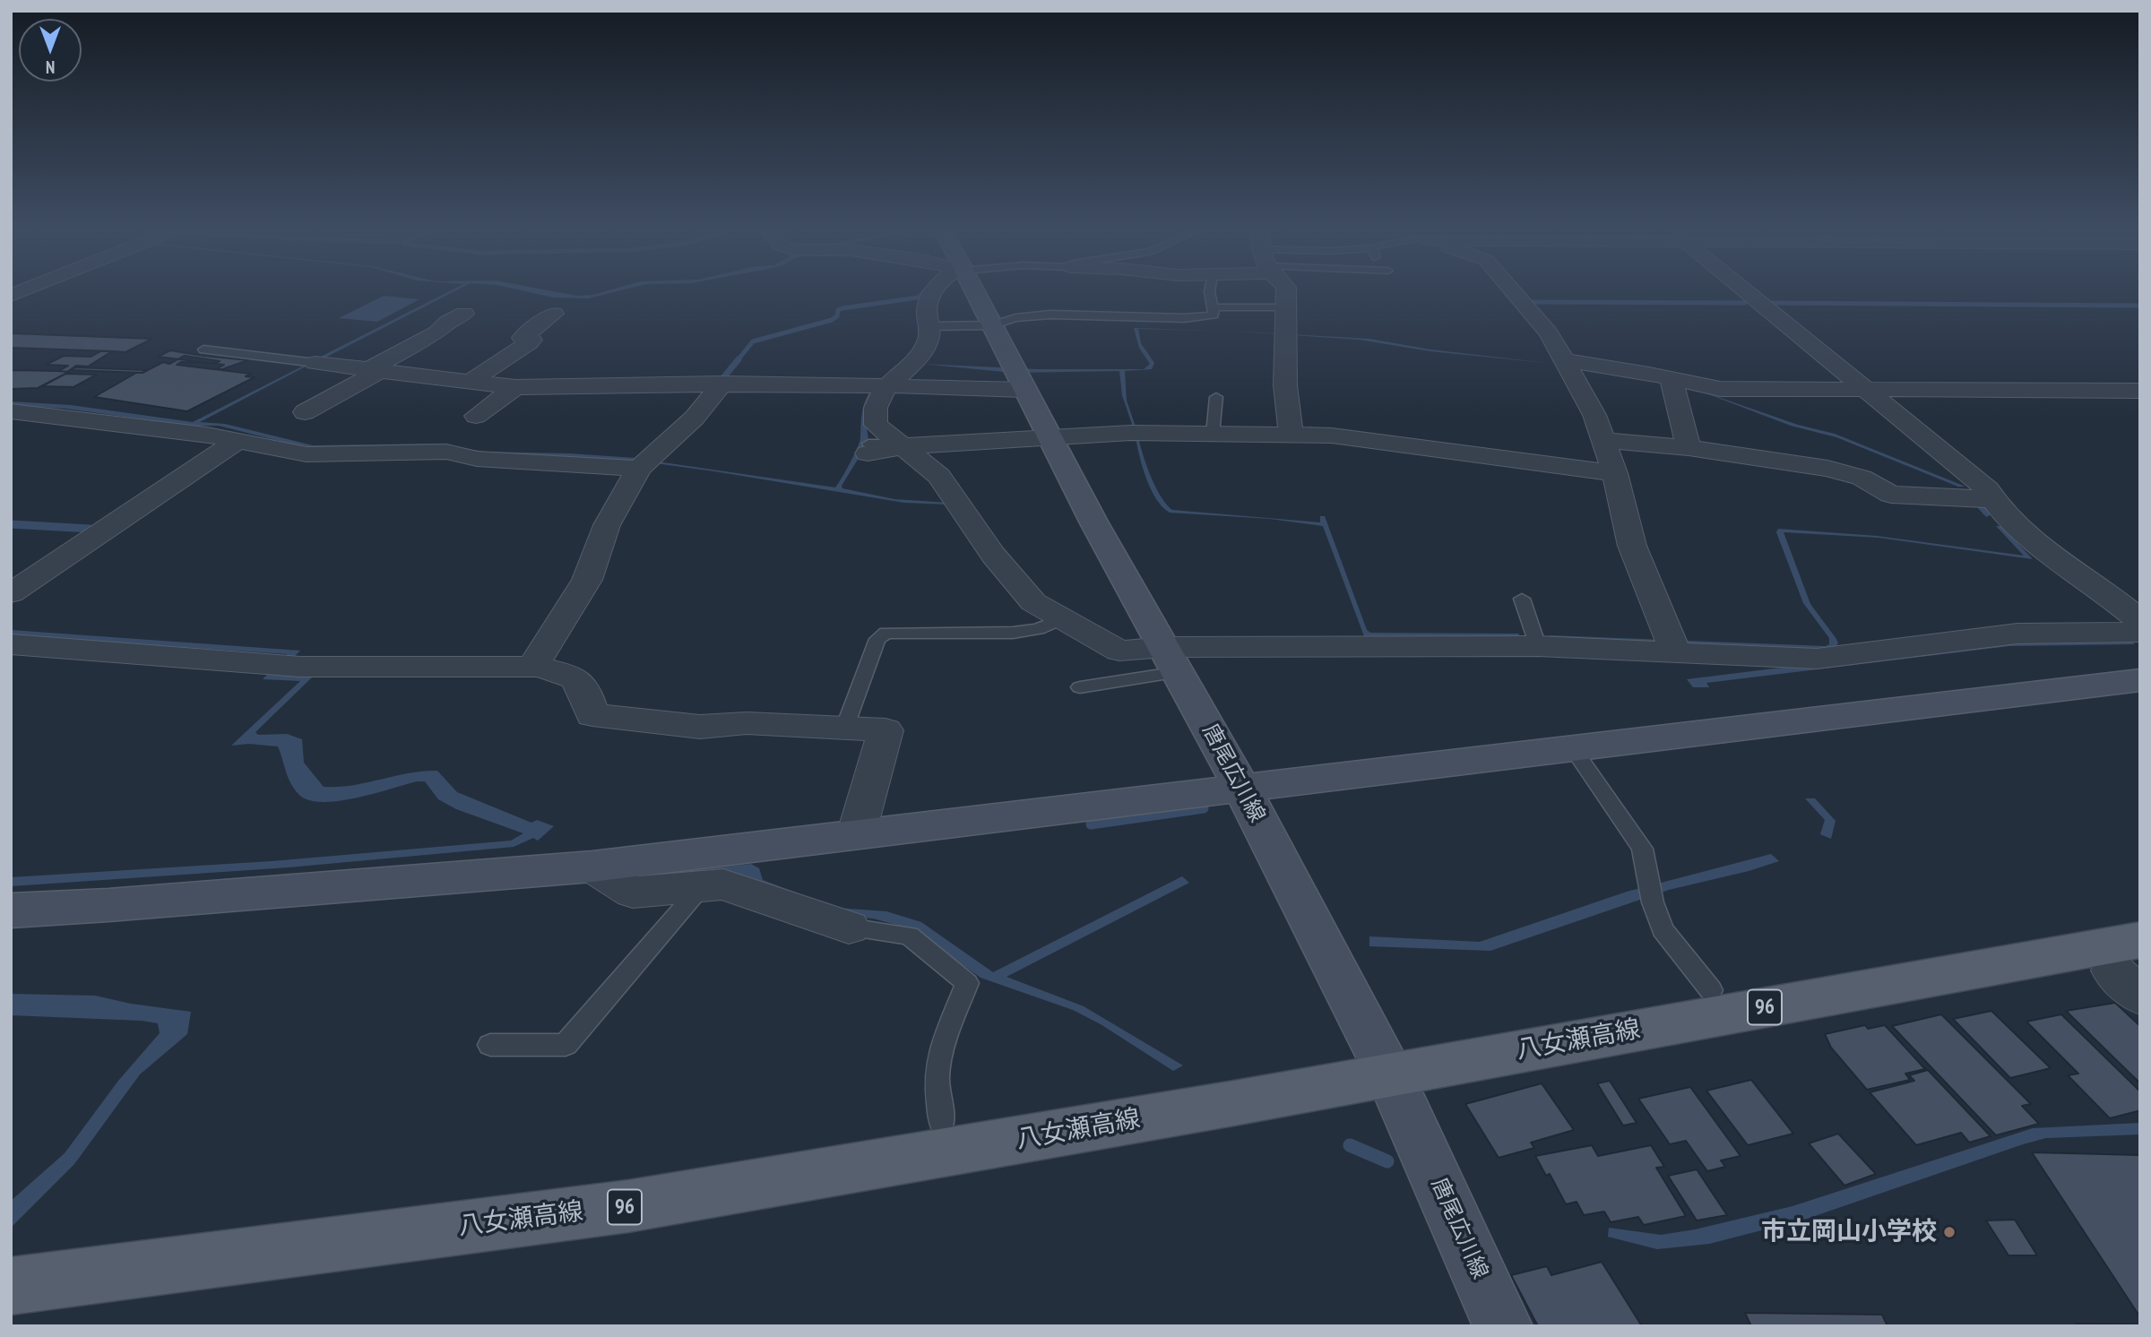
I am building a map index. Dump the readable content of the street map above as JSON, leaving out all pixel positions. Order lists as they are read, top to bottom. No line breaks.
{"streets":{"main road":["唐尾広川線","96","八女瀬高線"]},"crossings":[["唐尾広川線","八女瀬高線"]],"places":["市立岡山小学校"],"north":"bottom"}
